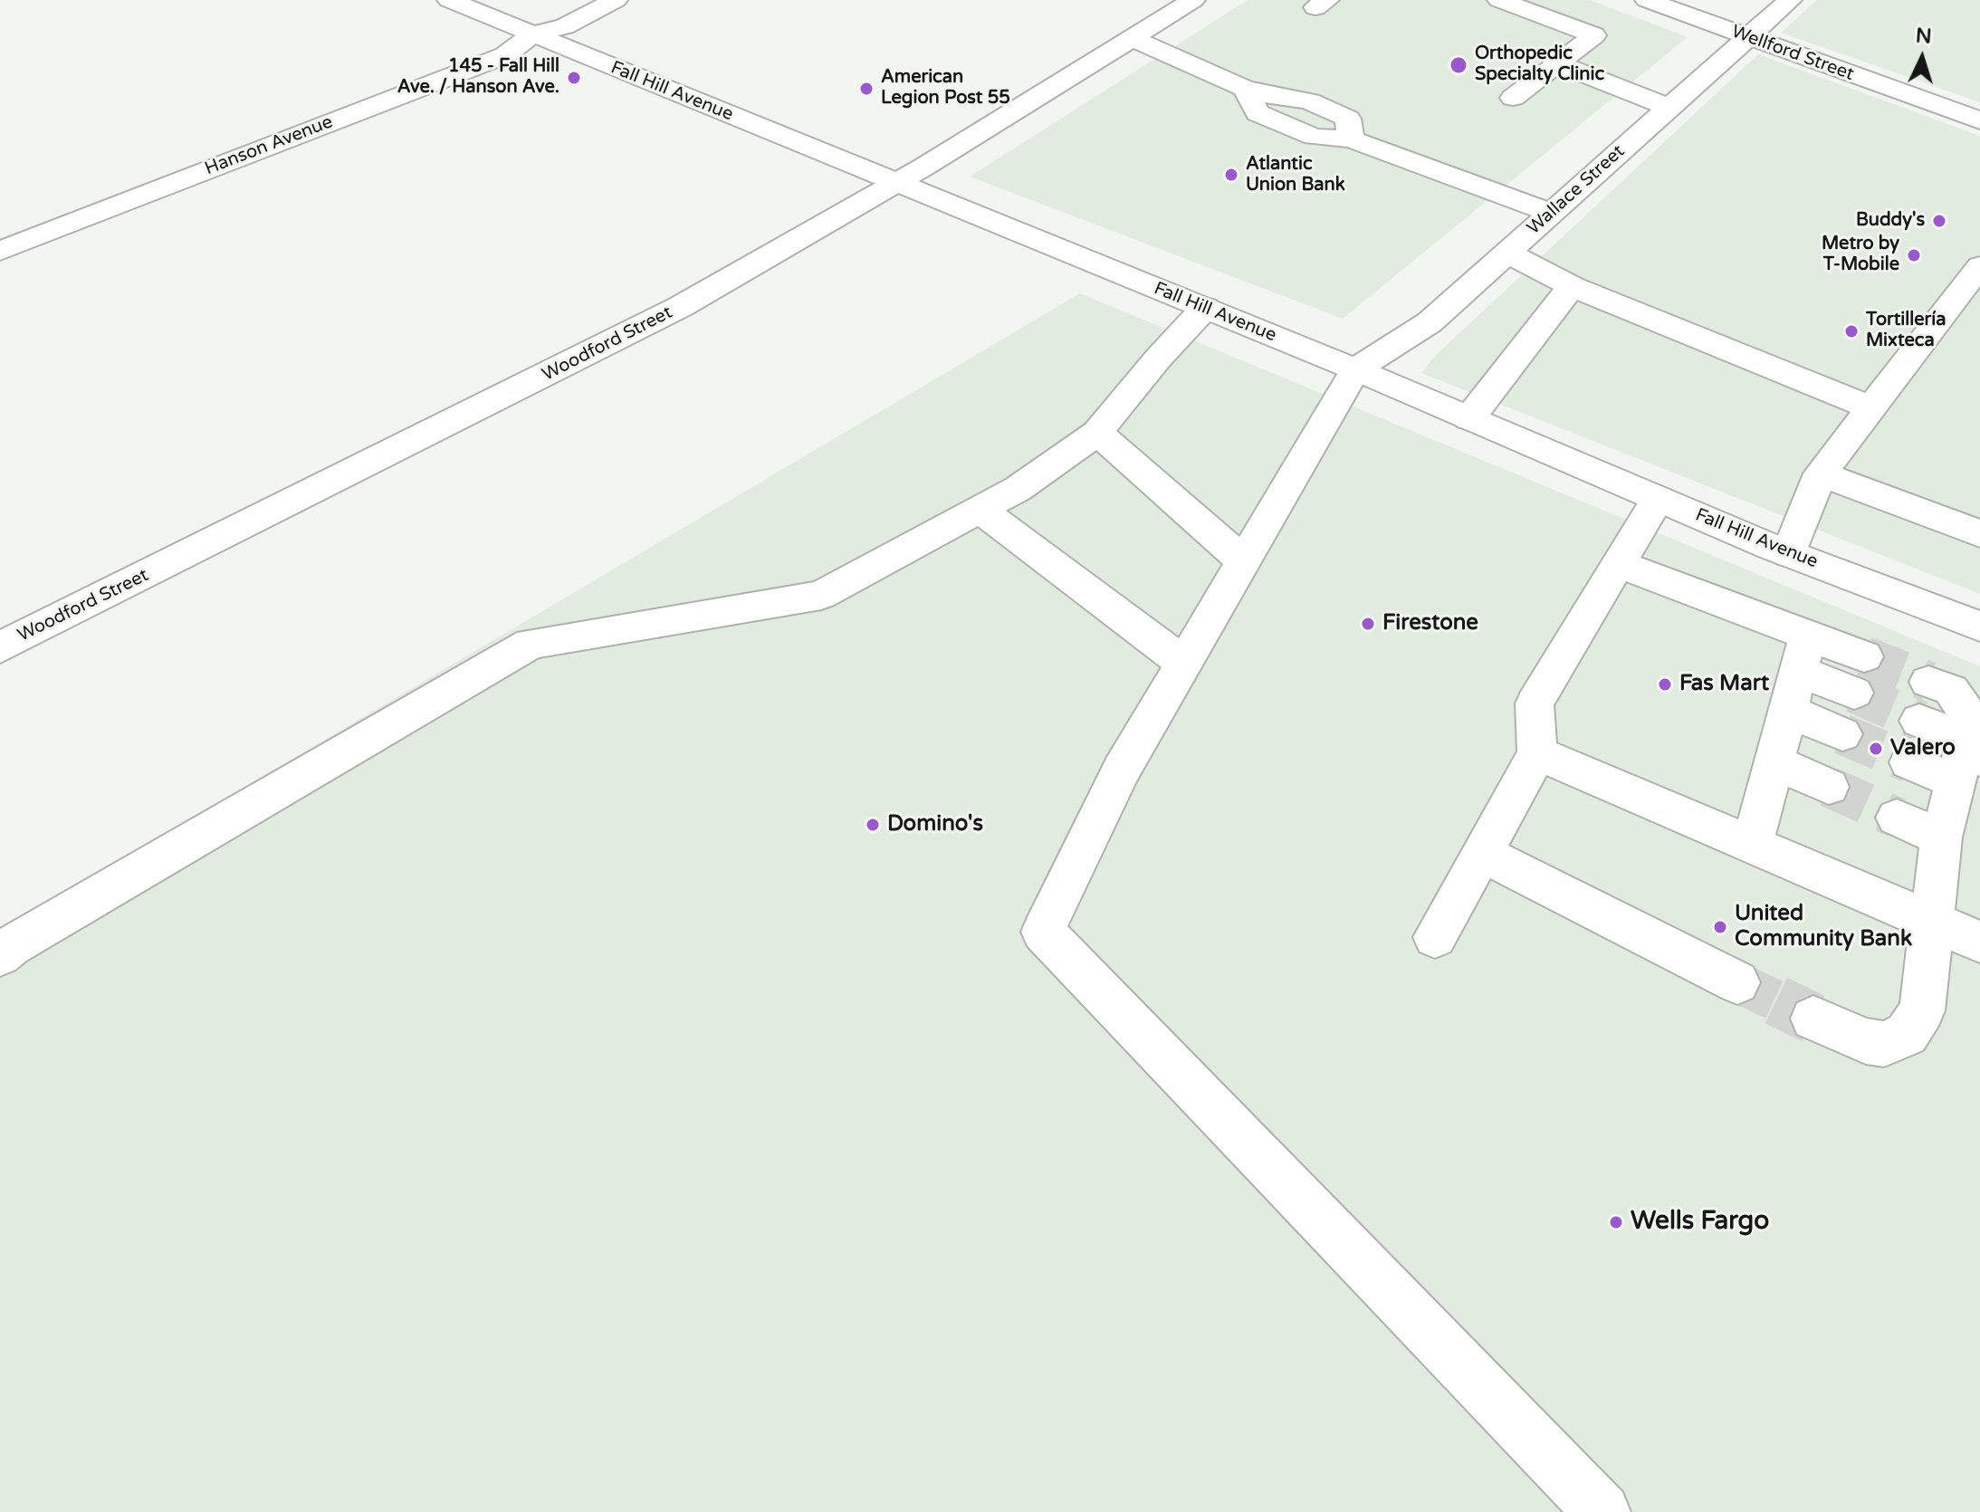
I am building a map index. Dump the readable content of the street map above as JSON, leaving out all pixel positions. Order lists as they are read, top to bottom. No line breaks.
{"streets":{"street":["Wellford Street","Fall Hill Avenue","Hanson Avenue","Wallace Street","Woodford Street"]},"crossings":[["Wellford Street","Wallace Street"],["Fall Hill Avenue","Hanson Avenue"],["Fall Hill Avenue","Wallace Street"],["Fall Hill Avenue","Woodford Street"]],"places":["Orthopedic Specialty Clinic","145 - Fall Hill Ave. / Hanson Ave.","American Legion Post 55","Atlantic Union Bank","Buddy's","Metro by T-Mobile","Tortillería Mixteca","Firestone","Fas Mart","Valero","Domino's","United Community Bank","Wells Fargo"],"north":"top"}
